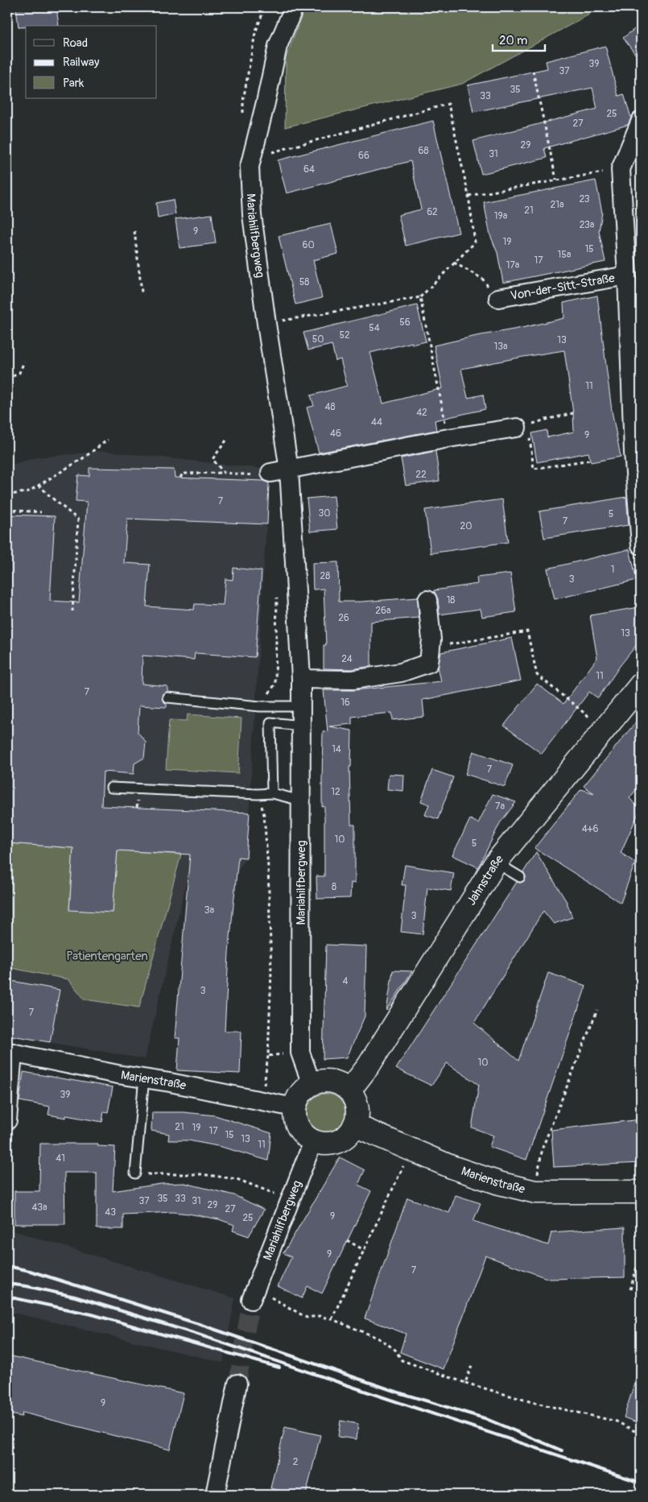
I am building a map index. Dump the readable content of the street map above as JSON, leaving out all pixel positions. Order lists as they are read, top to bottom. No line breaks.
{"streets":{"street":["Mariahilfbergweg","Von-der-Sitt-Straße","Jahnstraße","Marienstraße"]},"crossings":[["Mariahilfbergweg","Jahnstraße"],["Mariahilfbergweg","Marienstraße"],["Jahnstraße","Marienstraße"]],"parks":["Patientengarten"],"house_numbers":["39","37","35","33","25","27","29","68","31","66","64","23","21a","21","62","19a","23a","9","19","60","15","15a","17","17a","58","56","54","52","50","13","13a","11","48","42","44","46","9","22","7","30","5","7","20","1","28","3","18","26a","26","13","24","11","7","16","14","7","12","7a","4+6","10","5","8","3a","3","4","3","7","10","39","21","19","17","15","13","11","41","35","33","37","31","29","43a","27","43","9","25","9","7","9","2"],"legend":["Road","Railway","Park"],"scale_bar":"20 m"}
